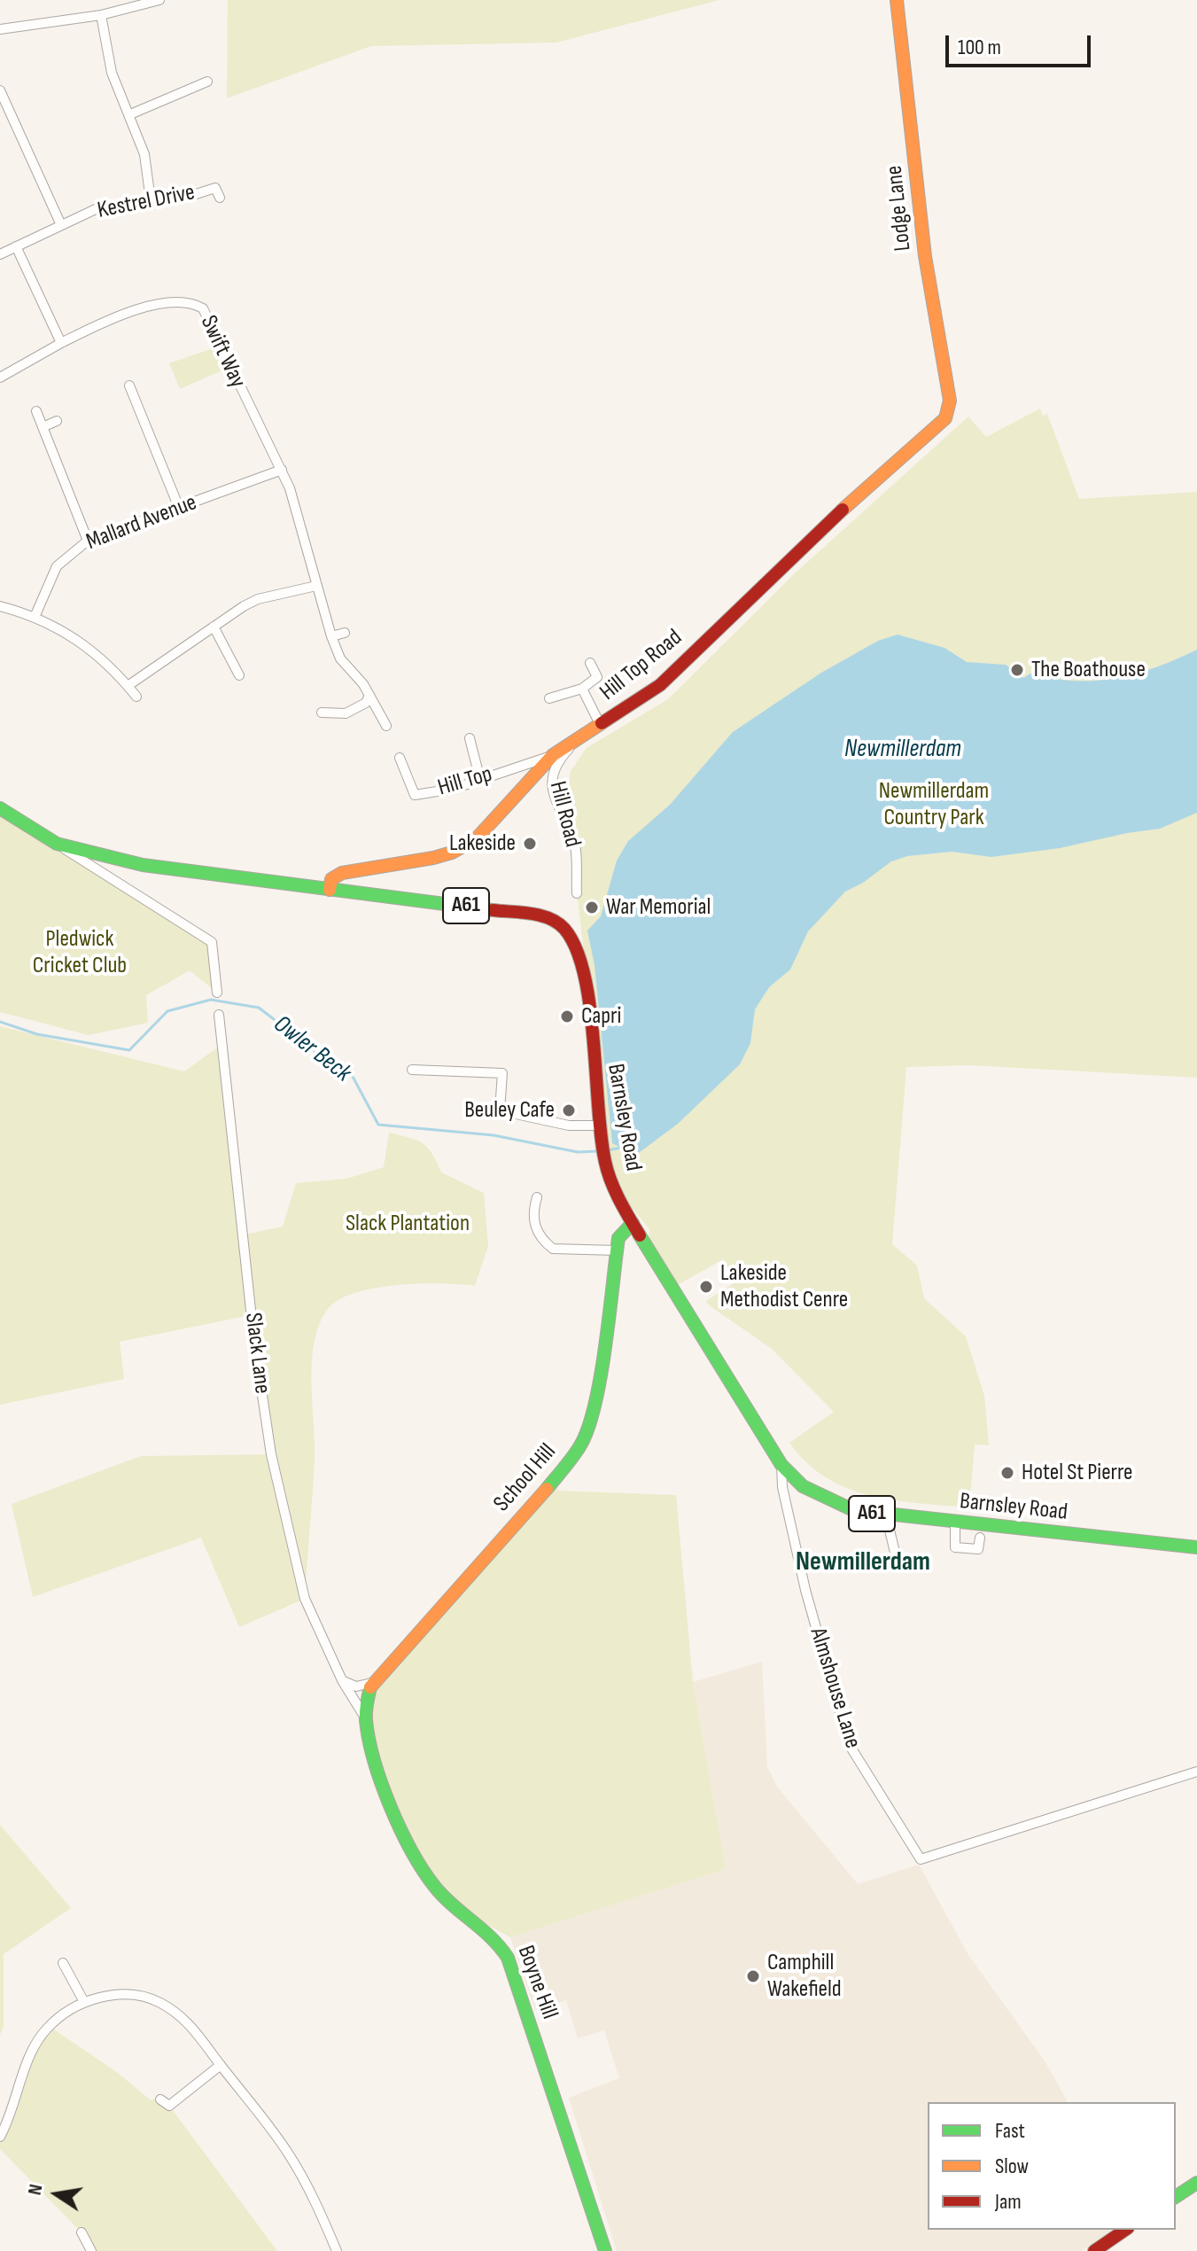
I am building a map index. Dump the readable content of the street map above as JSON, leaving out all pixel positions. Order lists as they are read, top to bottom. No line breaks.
{"streets":{"street":["Kestrel Drive","Lodge Lane","Swift Way","Mallard Avenue","Hill Top Road","Hill Top","Hill Road","A61","Barnsley Road","Slack Lane","School Hill","Almshouse Lane","Boyne Hill"]},"crossings":[["Lodge Lane","Hill Top Road"],["Swift Way","Mallard Avenue"],["Hill Top Road","Hill Top"],["Hill Top Road","Hill Road"],["Hill Top Road","Barnsley Road"],["Barnsley Road","School Hill"],["Barnsley Road","Almshouse Lane"],["Slack Lane","Boyne Hill"]],"districts":["Newmillerdam"],"water":["Newmillerdam","Owler Beck"],"parks":["Newmillerdam Country Park","Pledwick Cricket Club","Slack Plantation"],"places":["The Boathouse","Lakeside","War Memorial","Capri","Beuley Cafe","Lakeside Methodist Cenre","Hotel St Pierre","Camphill Wakefield"],"legend":["Fast","Slow","Jam"],"scale_bar":"100 m","north":"left"}
